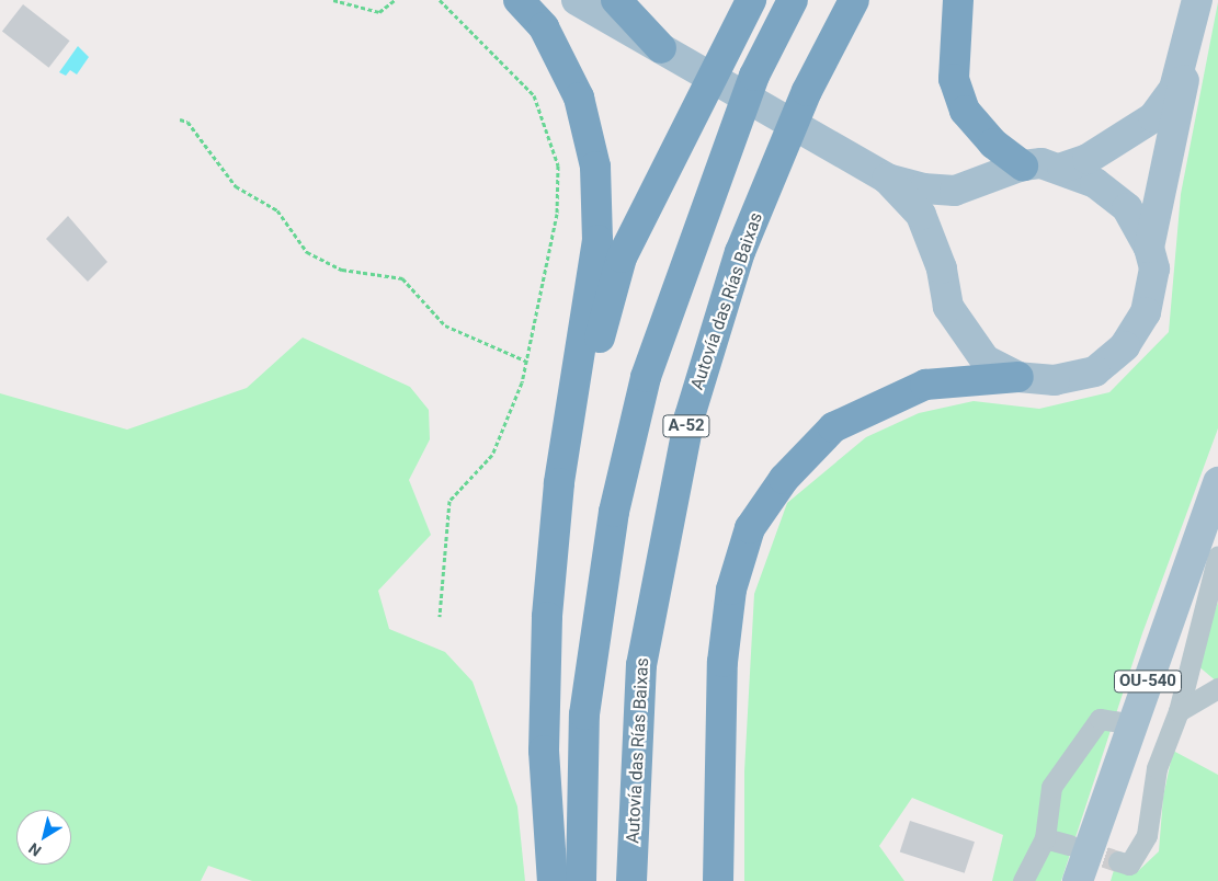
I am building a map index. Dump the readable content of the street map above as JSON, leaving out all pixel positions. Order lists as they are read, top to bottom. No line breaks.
{"streets":{"highway":["Autovía das Rías Baixas","A-52"],"main road":["OU-540"]},"north":"bottom left"}
